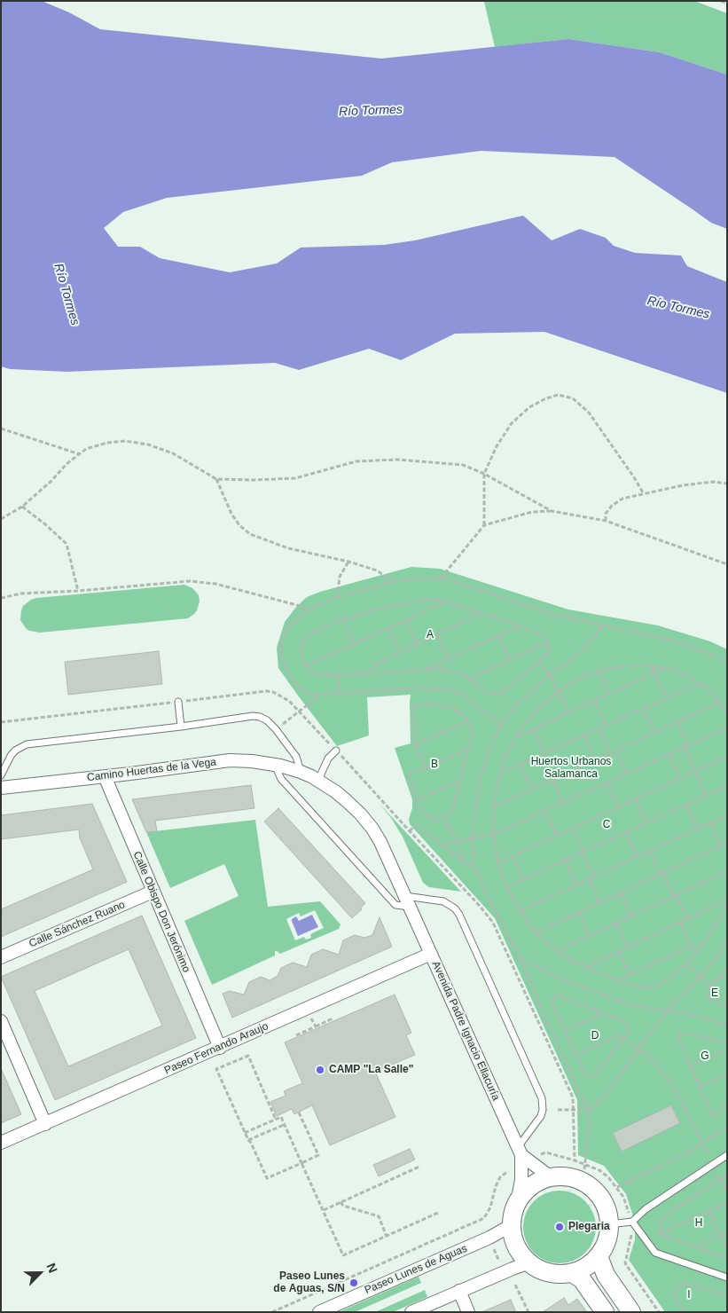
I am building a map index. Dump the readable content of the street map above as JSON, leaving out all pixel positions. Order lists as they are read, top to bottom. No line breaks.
{"streets":{"street":["Camino Huertas de la Vega","Calle Obispo Don Jerónimo","Calle Sánchez Ruano","Avenida Padre Ignacio Ellacuría","Paseo Fernando Araujo","Paseo Lunes de Aguas"]},"crossings":[["Camino Huertas de la Vega","Calle Obispo Don Jerónimo"],["Camino Huertas de la Vega","Avenida Padre Ignacio Ellacuría"],["Calle Obispo Don Jerónimo","Calle Sánchez Ruano"],["Calle Obispo Don Jerónimo","Paseo Fernando Araujo"],["Avenida Padre Ignacio Ellacuría","Paseo Fernando Araujo"],["Avenida Padre Ignacio Ellacuría","Paseo Lunes de Aguas"]],"water":["Río Tormes"],"parks":["A","Huertos Urbanos Salamanca","B","C","E","D","G","H","I"],"places":["CAMP \"La Salle\"","Plegaria","Paseo Lunes de Aguas, S/N"],"north":"top right"}
